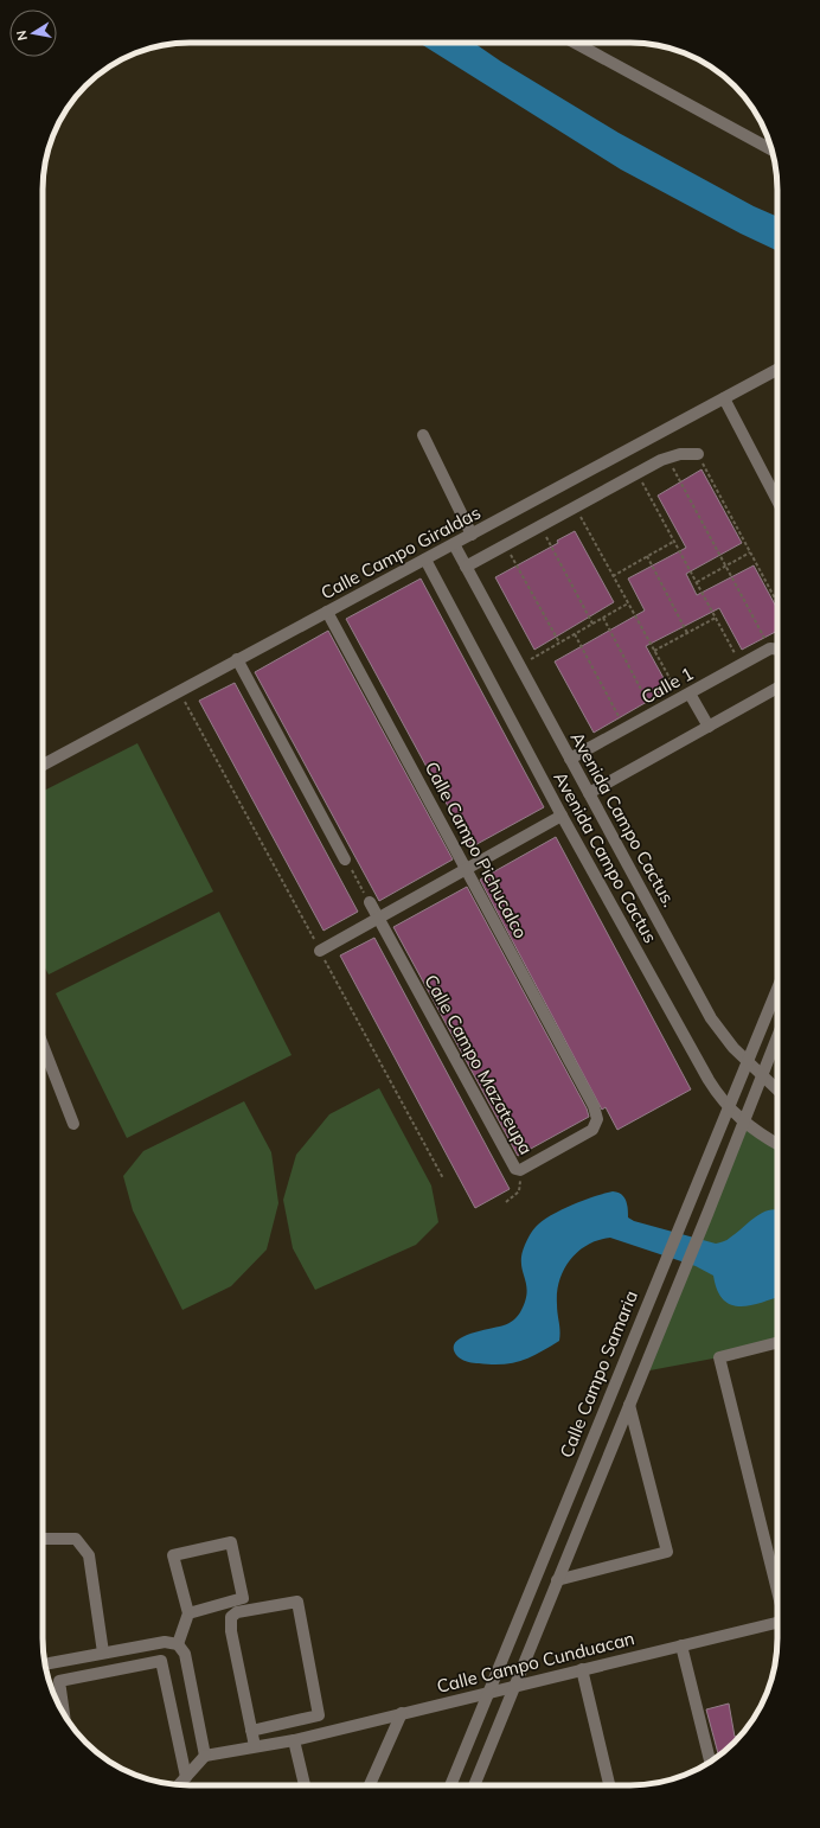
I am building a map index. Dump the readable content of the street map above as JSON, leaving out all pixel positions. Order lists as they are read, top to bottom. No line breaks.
{"streets":{"street":["Calle Campo Giraldas","Calle 1","Avenida Campo Cactus.","Calle Campo Pichucalco","Avenida Campo Cactus","Calle Campo Mazateupa","Calle Campo Samaria","Calle Campo Cunduacan"]},"crossings":[["Calle Campo Giraldas","Avenida Campo Cactus."],["Calle Campo Giraldas","Calle Campo Pichucalco"],["Calle Campo Giraldas","Avenida Campo Cactus"],["Calle 1","Avenida Campo Cactus."],["Avenida Campo Cactus.","Calle Campo Samaria"],["Calle Campo Pichucalco","Calle Campo Mazateupa"],["Avenida Campo Cactus","Calle Campo Samaria"],["Calle Campo Samaria","Calle Campo Cunduacan"]],"north":"left"}
